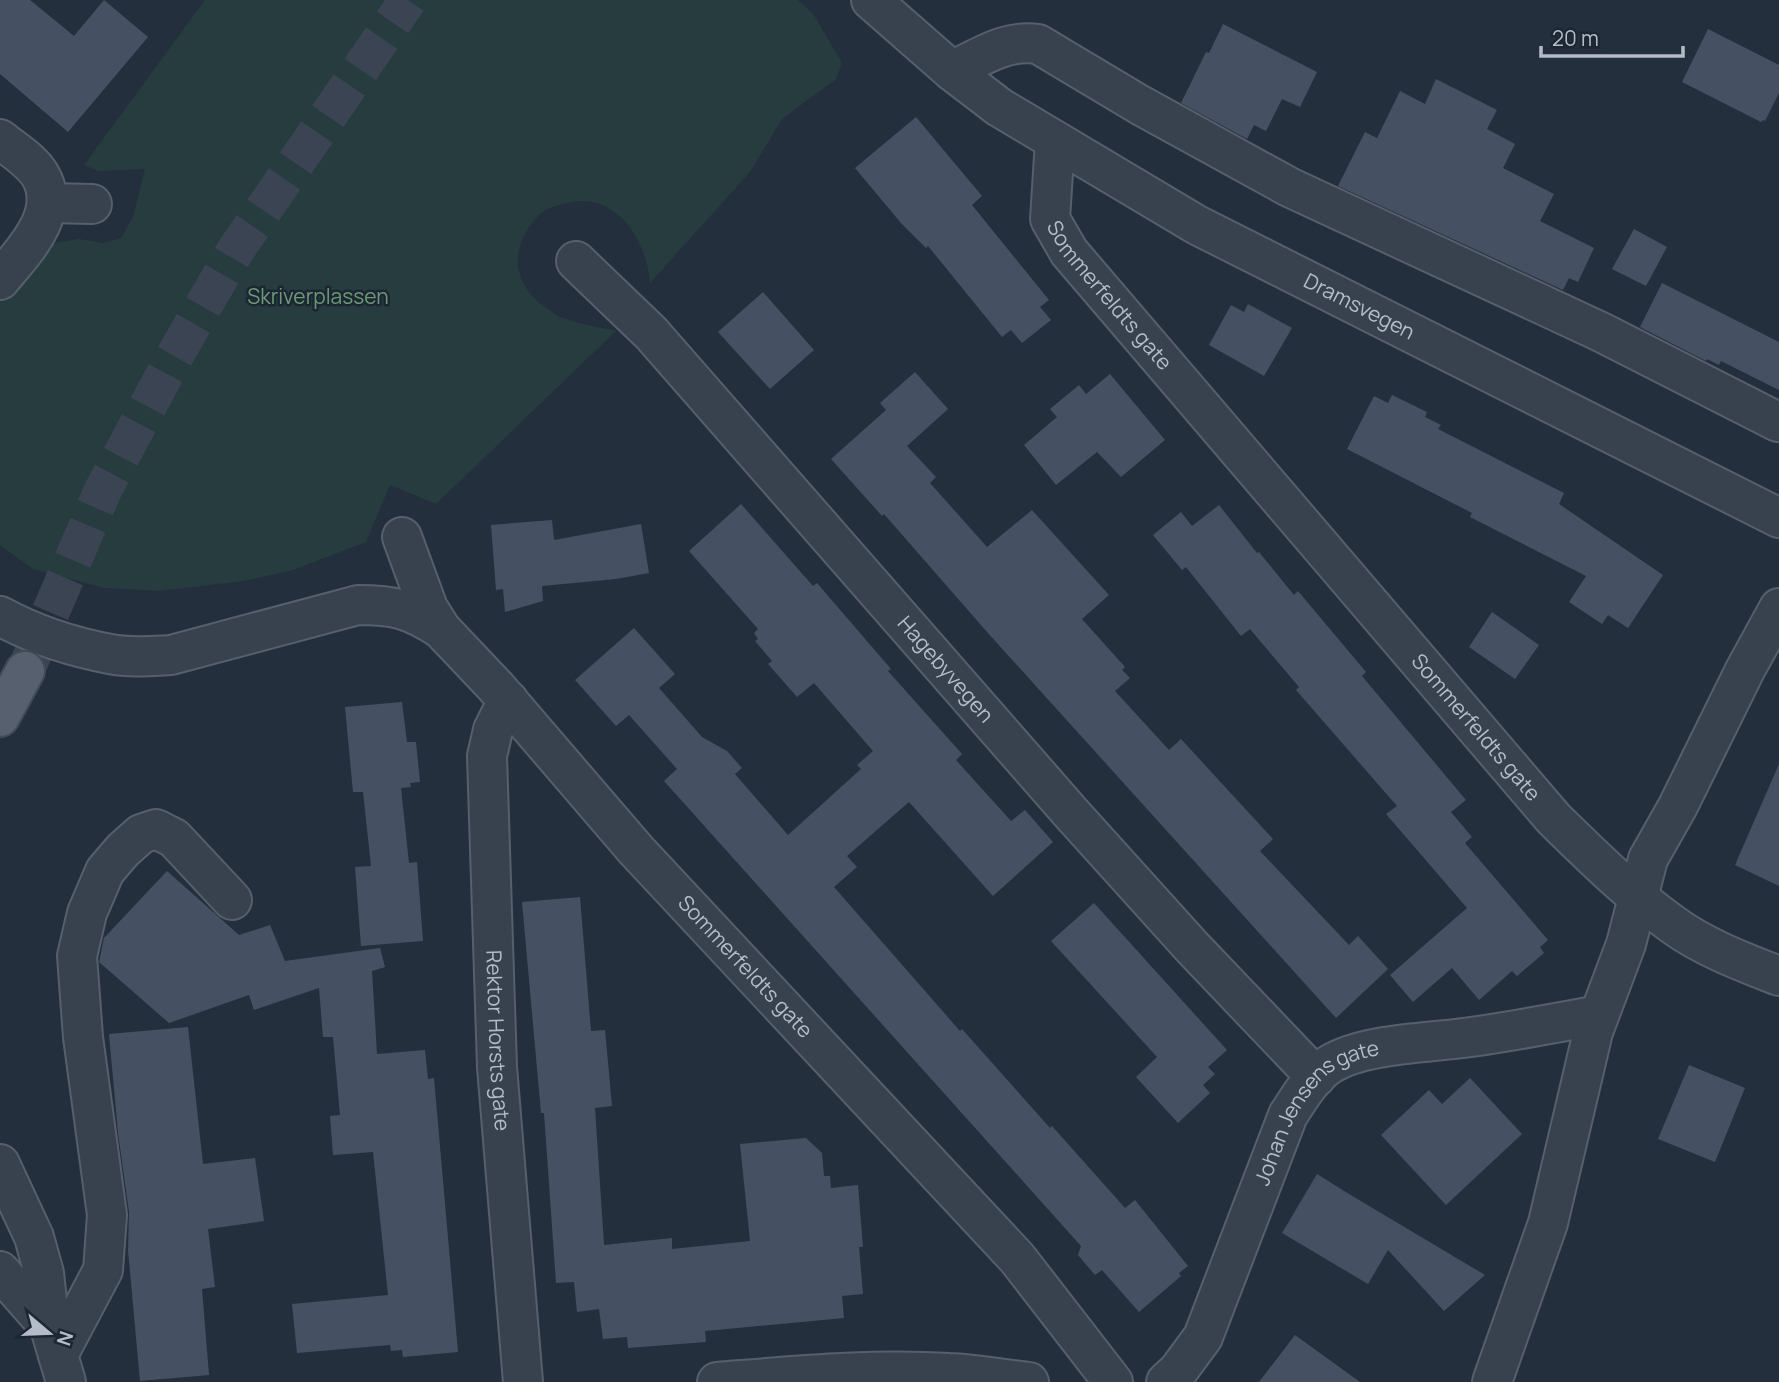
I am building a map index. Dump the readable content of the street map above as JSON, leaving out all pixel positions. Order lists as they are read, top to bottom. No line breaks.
{"streets":{"street":["Sommerfeldts gate","Dramsvegen","Hagebyvegen","Rektor Horsts gate","Johan Jensens gate"]},"crossings":[["Sommerfeldts gate","Dramsvegen"],["Sommerfeldts gate","Rektor Horsts gate"],["Hagebyvegen","Johan Jensens gate"]],"parks":["Skriverplassen"],"scale_bar":"20 m","north":"right"}
